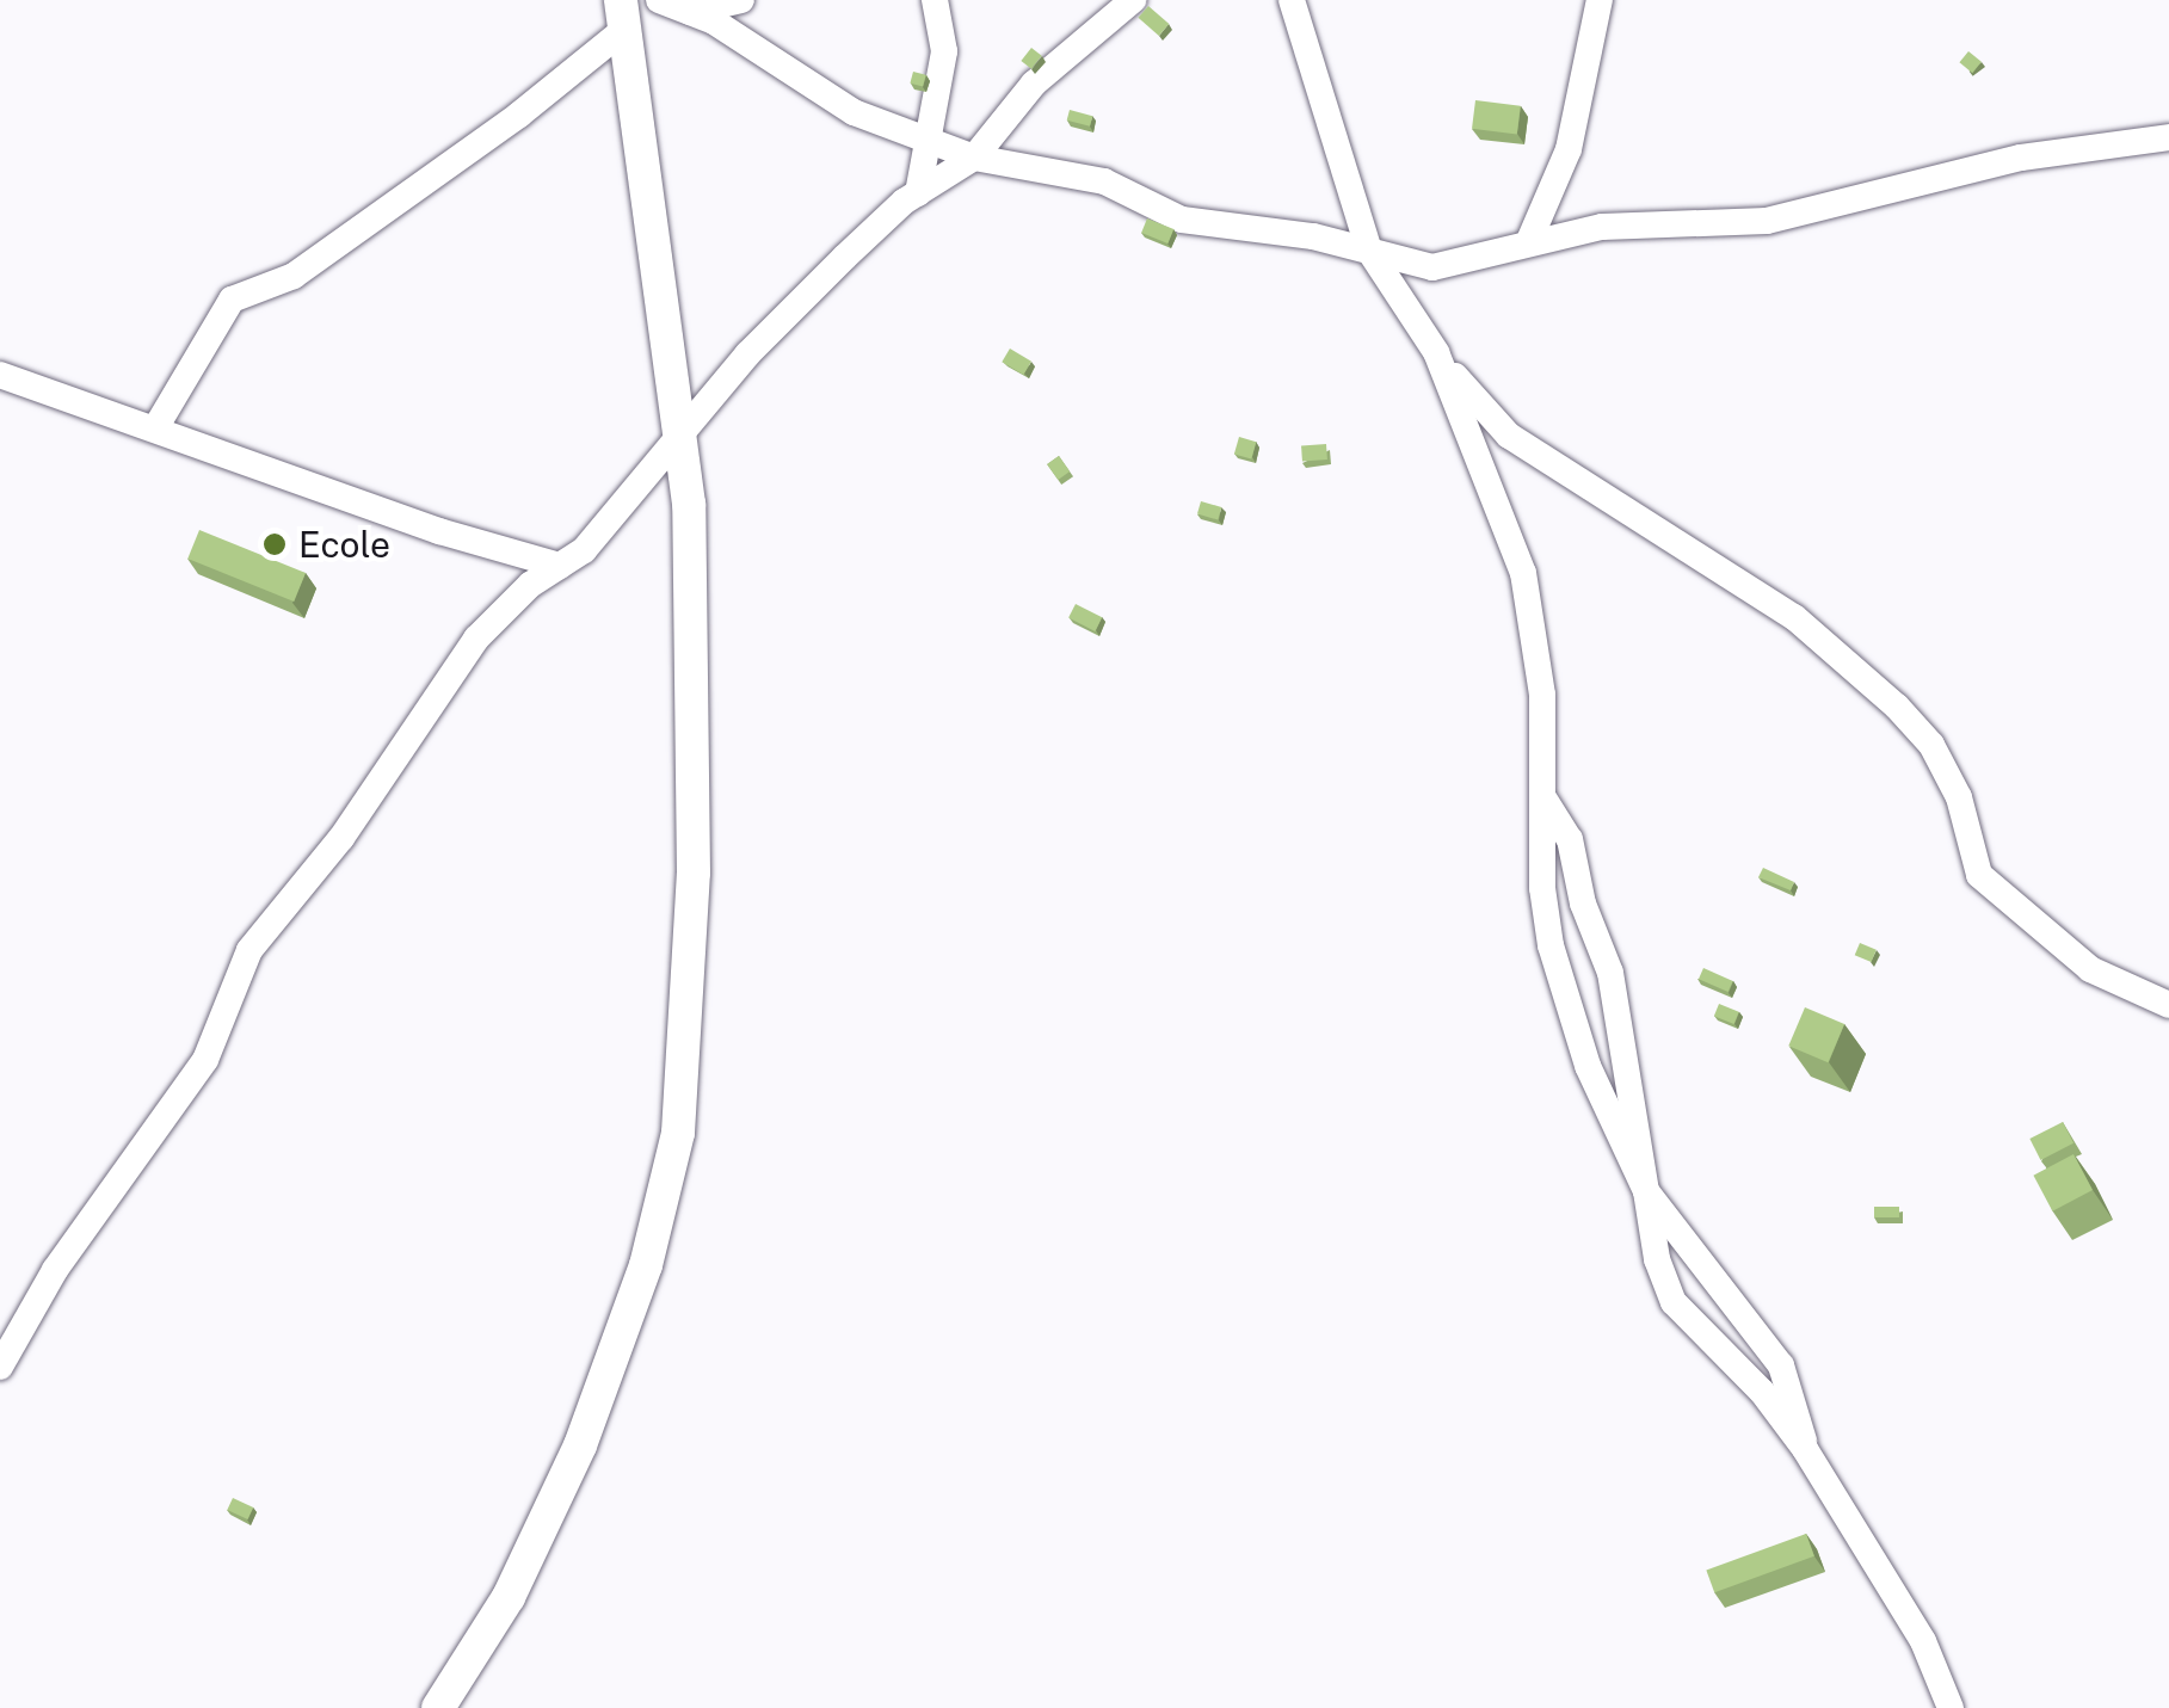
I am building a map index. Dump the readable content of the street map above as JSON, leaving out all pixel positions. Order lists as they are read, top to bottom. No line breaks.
{"places":["Ecole"]}
